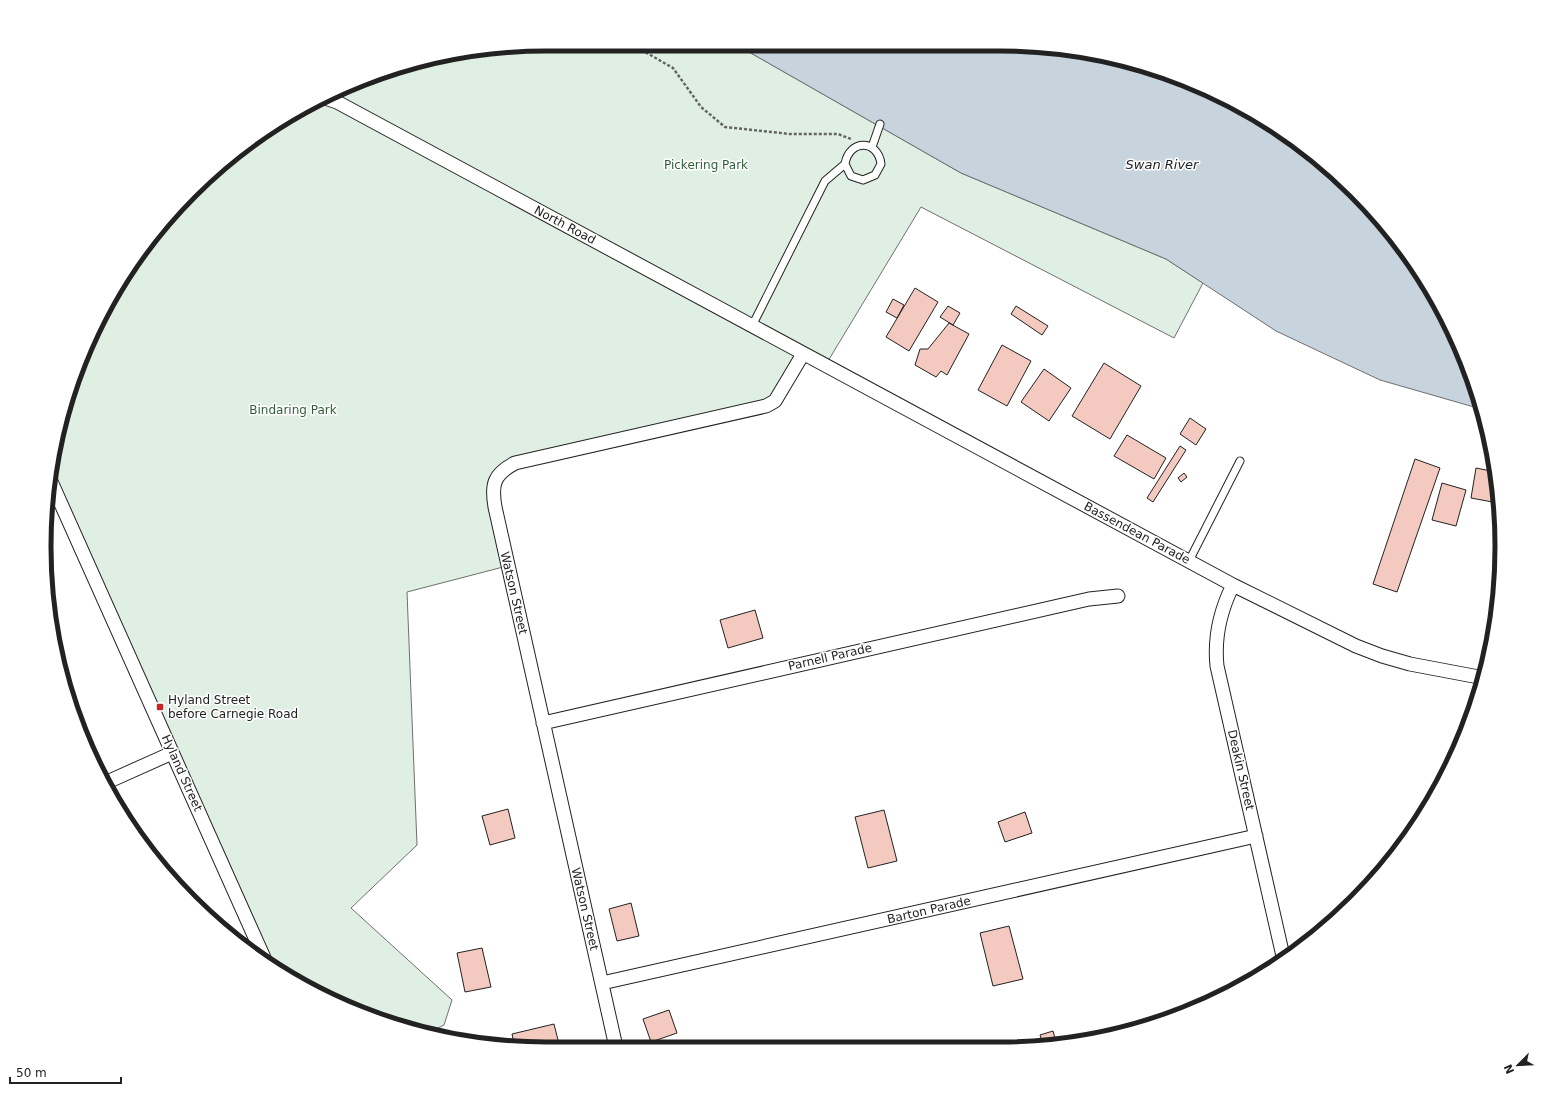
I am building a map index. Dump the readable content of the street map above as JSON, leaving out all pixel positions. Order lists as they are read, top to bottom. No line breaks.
{"streets":{"street":["North Road","Bassendean Parade","Watson Street","Parnell Parade","Deakin Street","Hyland Street","Barton Parade"]},"crossings":[["North Road","Bassendean Parade"],["North Road","Watson Street"],["Bassendean Parade","Watson Street"],["Bassendean Parade","Deakin Street"],["Watson Street","Parnell Parade"],["Watson Street","Barton Parade"],["Deakin Street","Barton Parade"]],"water":["Swan River"],"parks":["Pickering Park","Bindaring Park"],"places":{"transit":["Hyland Street before Carnegie Road"]},"scale_bar":"50 m","north":"bottom left"}
